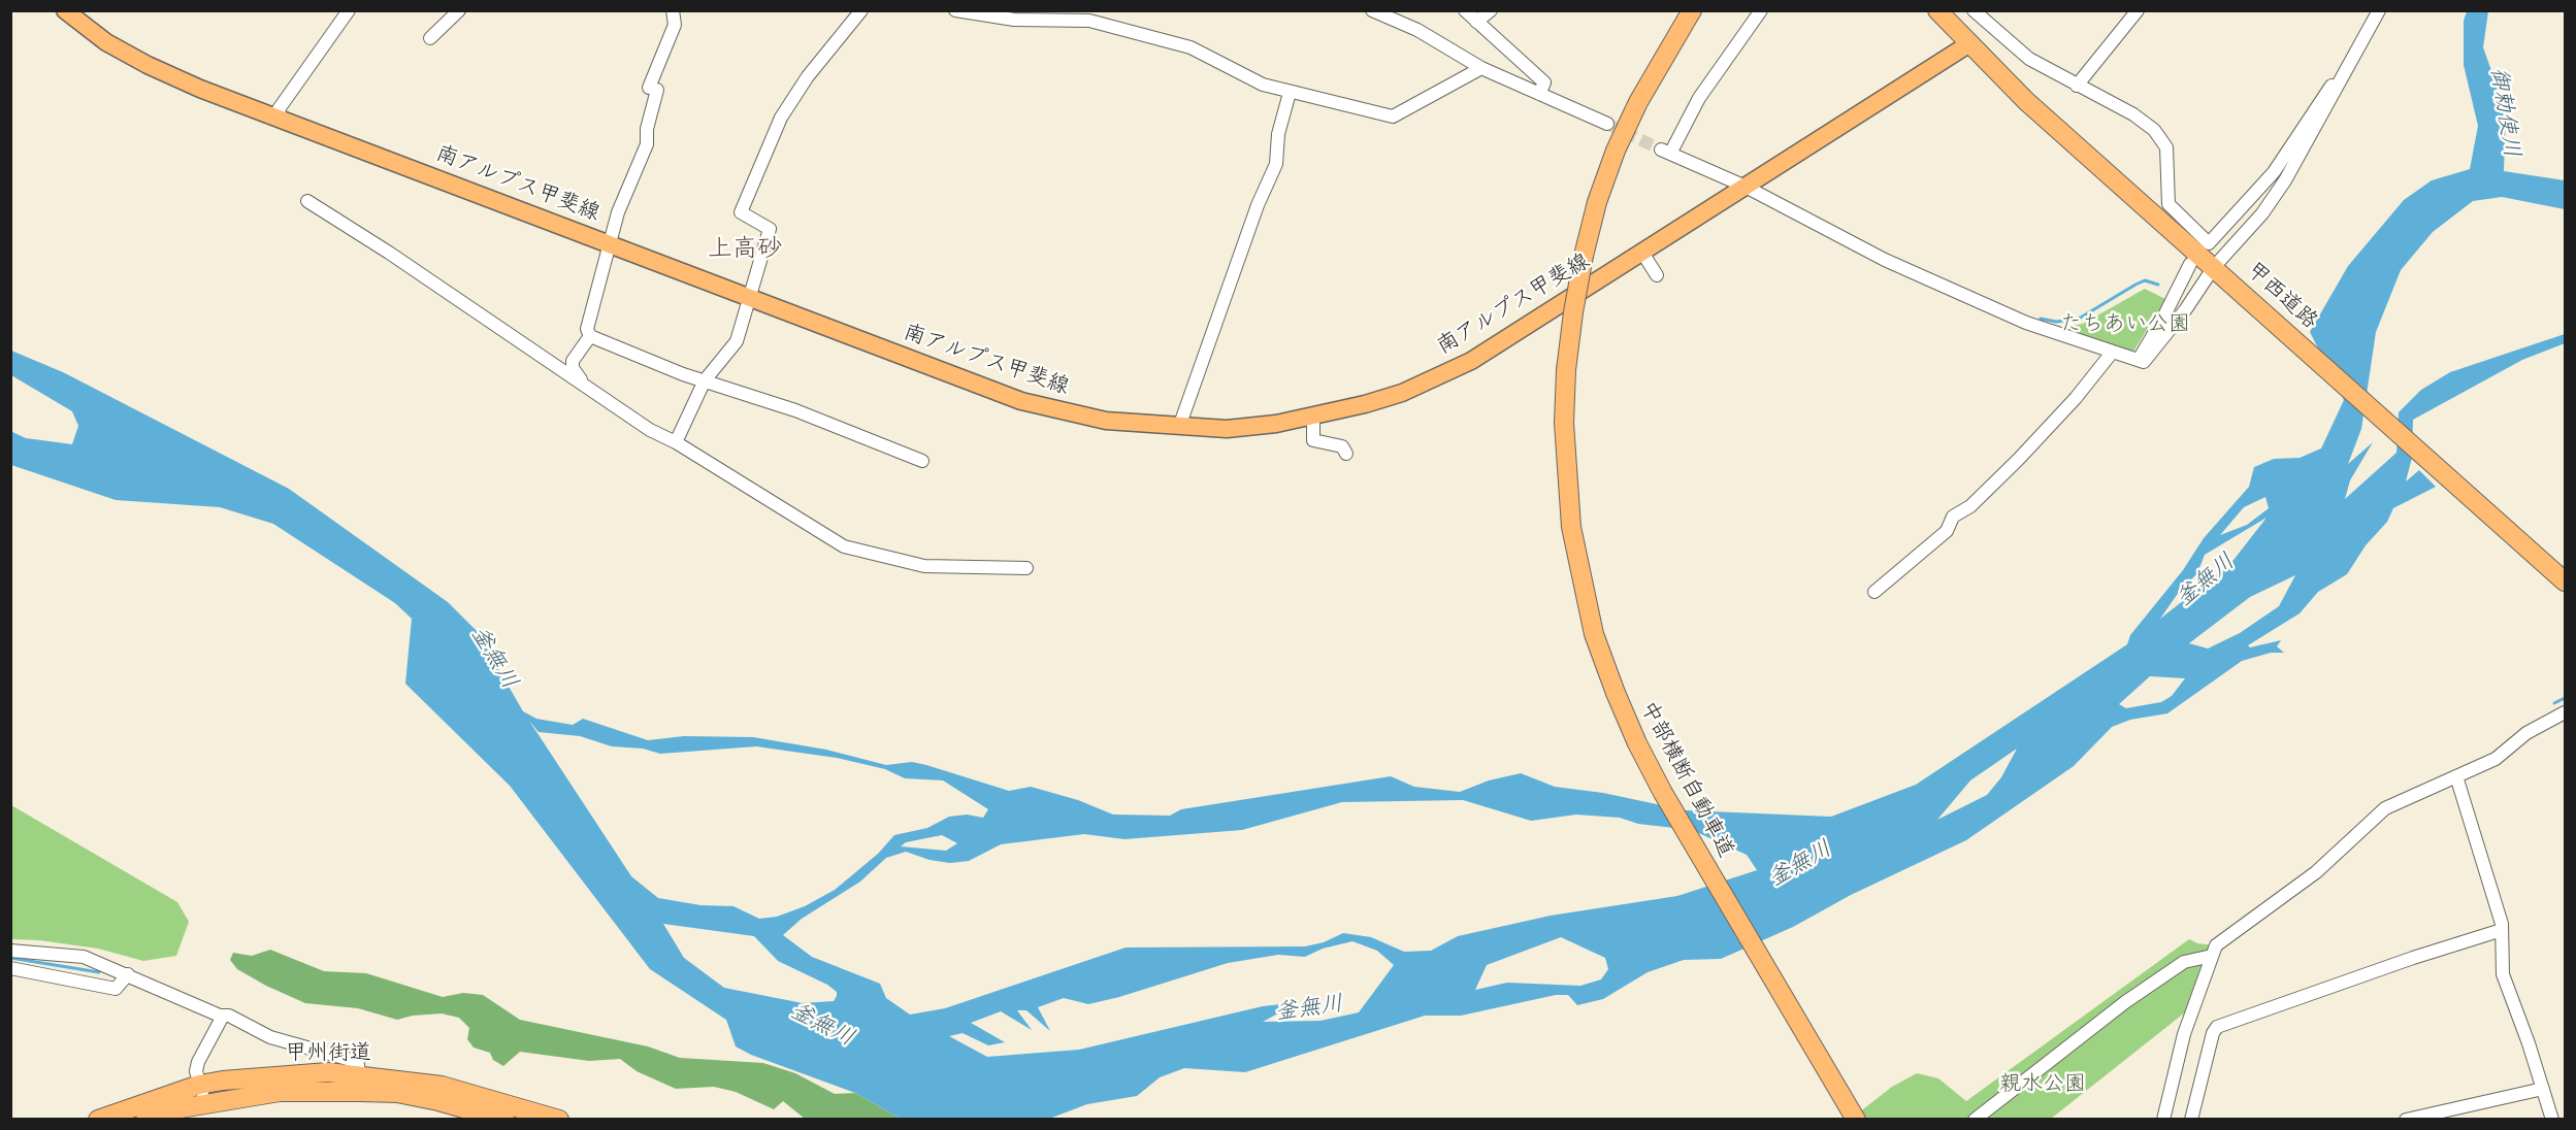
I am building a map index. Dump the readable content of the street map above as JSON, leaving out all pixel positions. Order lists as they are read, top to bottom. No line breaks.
{"streets":{"highway":["甲西道路","中部横断自動車道","甲州街道"],"main road":["南アルプス甲斐線"]},"crossings":[["南アルプス甲斐線","甲西道路"]],"districts":["上高砂"],"water":["御勅使川","釜無川"],"parks":["たちあい公園","親水公園"]}
